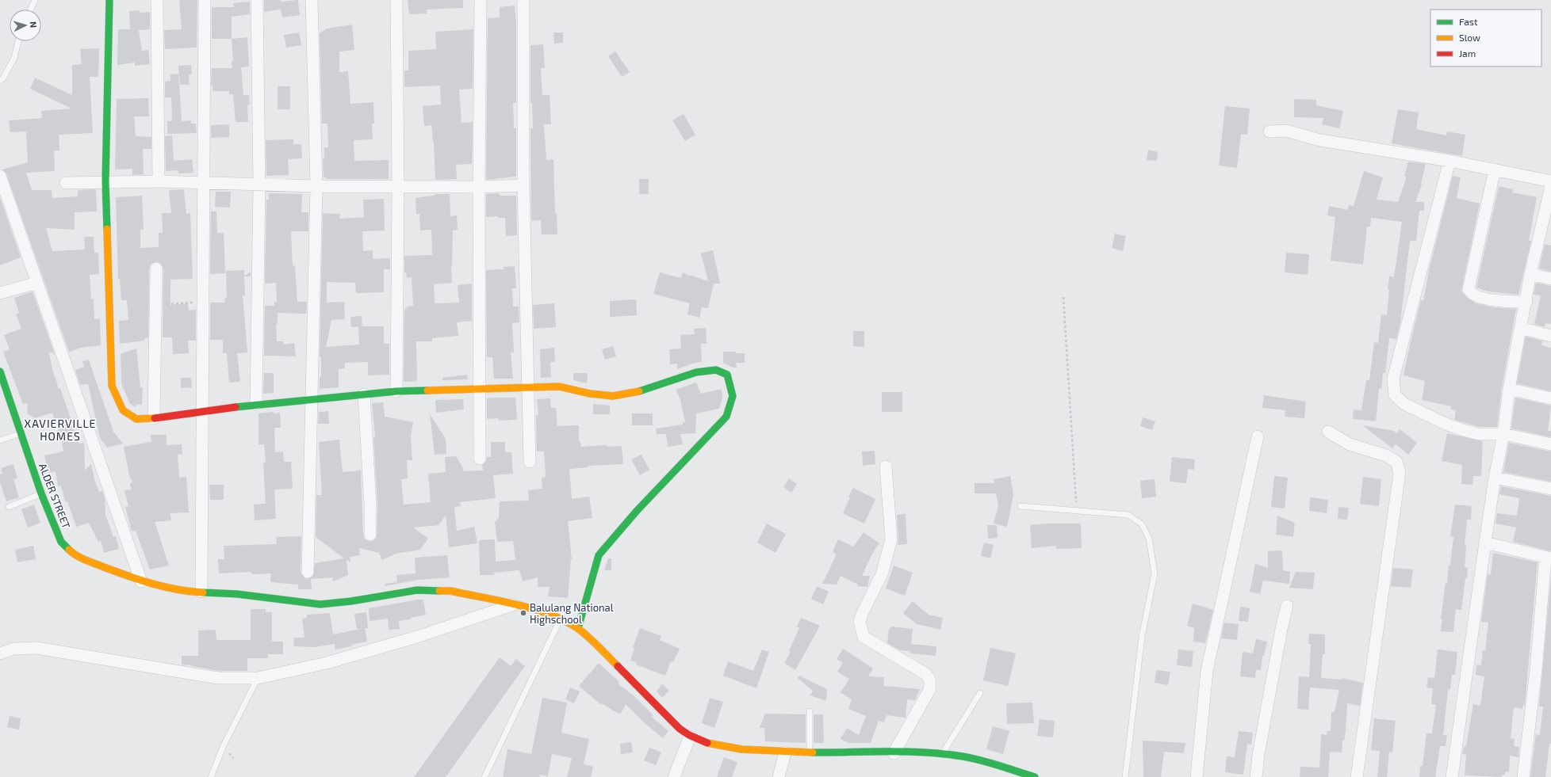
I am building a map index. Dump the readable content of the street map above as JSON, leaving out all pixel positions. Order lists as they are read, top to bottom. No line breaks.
{"streets":{"street":["ALDER STREET"]},"districts":["XAVIERVILLE HOMES"],"places":["Balulang National Highschool"],"legend":["Fast","Slow","Jam"],"north":"right"}
